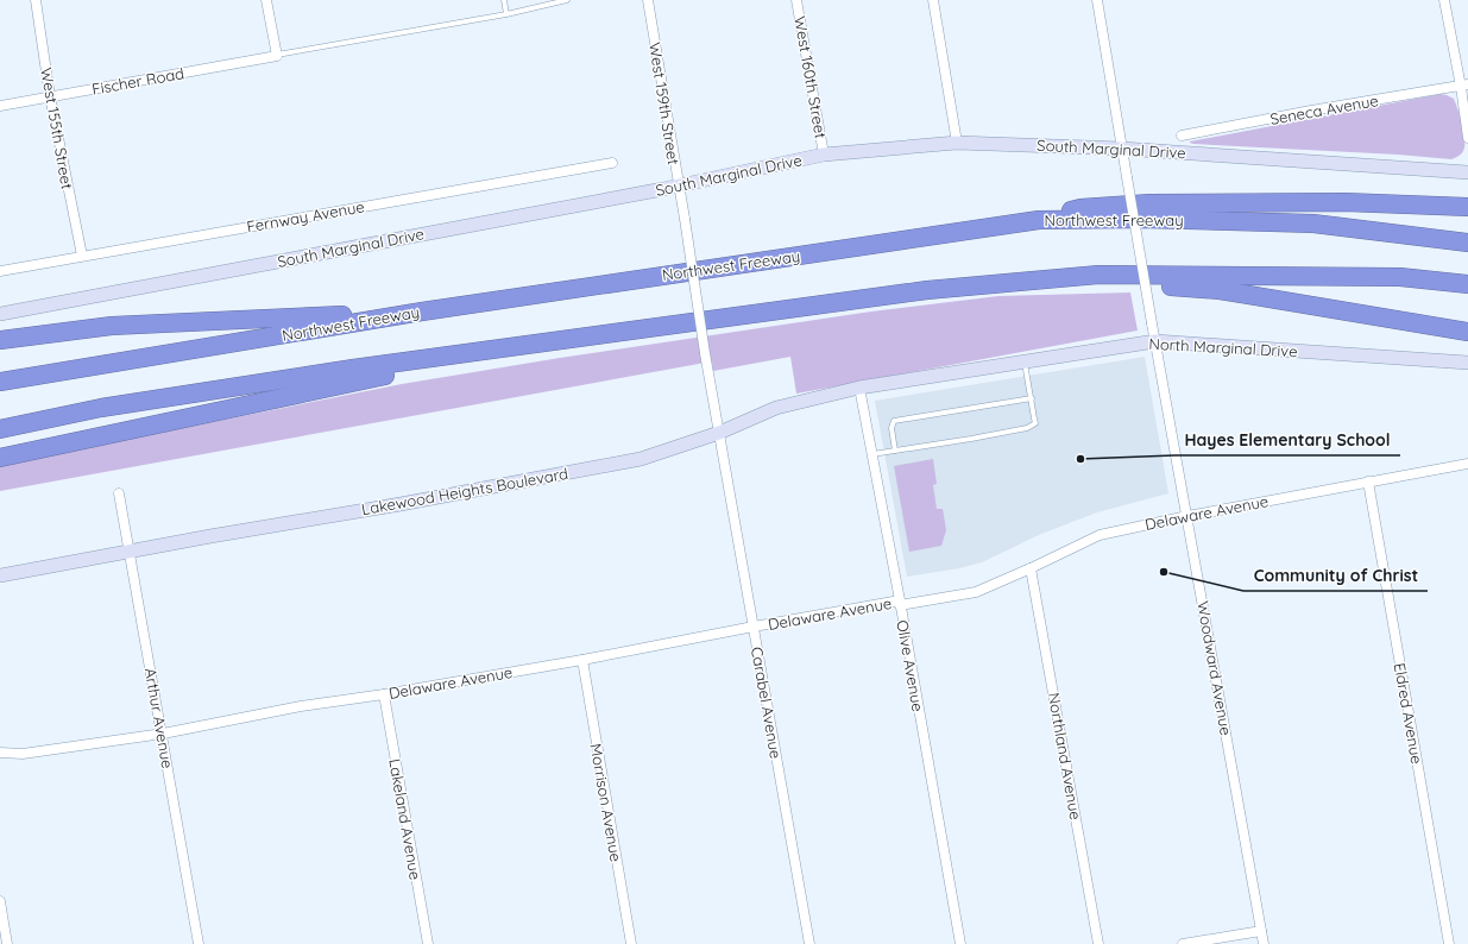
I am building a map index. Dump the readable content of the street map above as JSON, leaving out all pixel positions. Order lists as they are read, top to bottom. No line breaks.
{"streets":{"highway":["Northwest Freeway"],"main road":["South Marginal Drive","North Marginal Drive","Lakewood Heights Boulevard"],"street":["West 160th Street","Fischer Road","West 159th Street","Seneca Avenue","West 155th Street","Fernway Avenue","Delaware Avenue","Olive Avenue","Woodward Avenue","Carabel Avenue","Eldred Avenue","Arthur Avenue","Northland Avenue","Morrison Avenue","Lakeland Avenue"]},"crossings":[["West 160th Street","South Marginal Drive"],["Fischer Road","West 155th Street"],["West 159th Street","South Marginal Drive"],["West 159th Street","Lakewood Heights Boulevard"],["West 159th Street","Carabel Avenue"],["West 155th Street","Fernway Avenue"],["South Marginal Drive","Woodward Avenue"],["North Marginal Drive","Lakewood Heights Boulevard"],["North Marginal Drive","Woodward Avenue"],["Lakewood Heights Boulevard","Olive Avenue"],["Lakewood Heights Boulevard","Carabel Avenue"],["Lakewood Heights Boulevard","Arthur Avenue"],["Delaware Avenue","Olive Avenue"],["Delaware Avenue","Woodward Avenue"],["Delaware Avenue","Carabel Avenue"],["Delaware Avenue","Eldred Avenue"],["Delaware Avenue","Arthur Avenue"],["Delaware Avenue","Northland Avenue"],["Delaware Avenue","Morrison Avenue"],["Delaware Avenue","Lakeland Avenue"]],"places":["Hayes Elementary School","Community of Christ"]}
